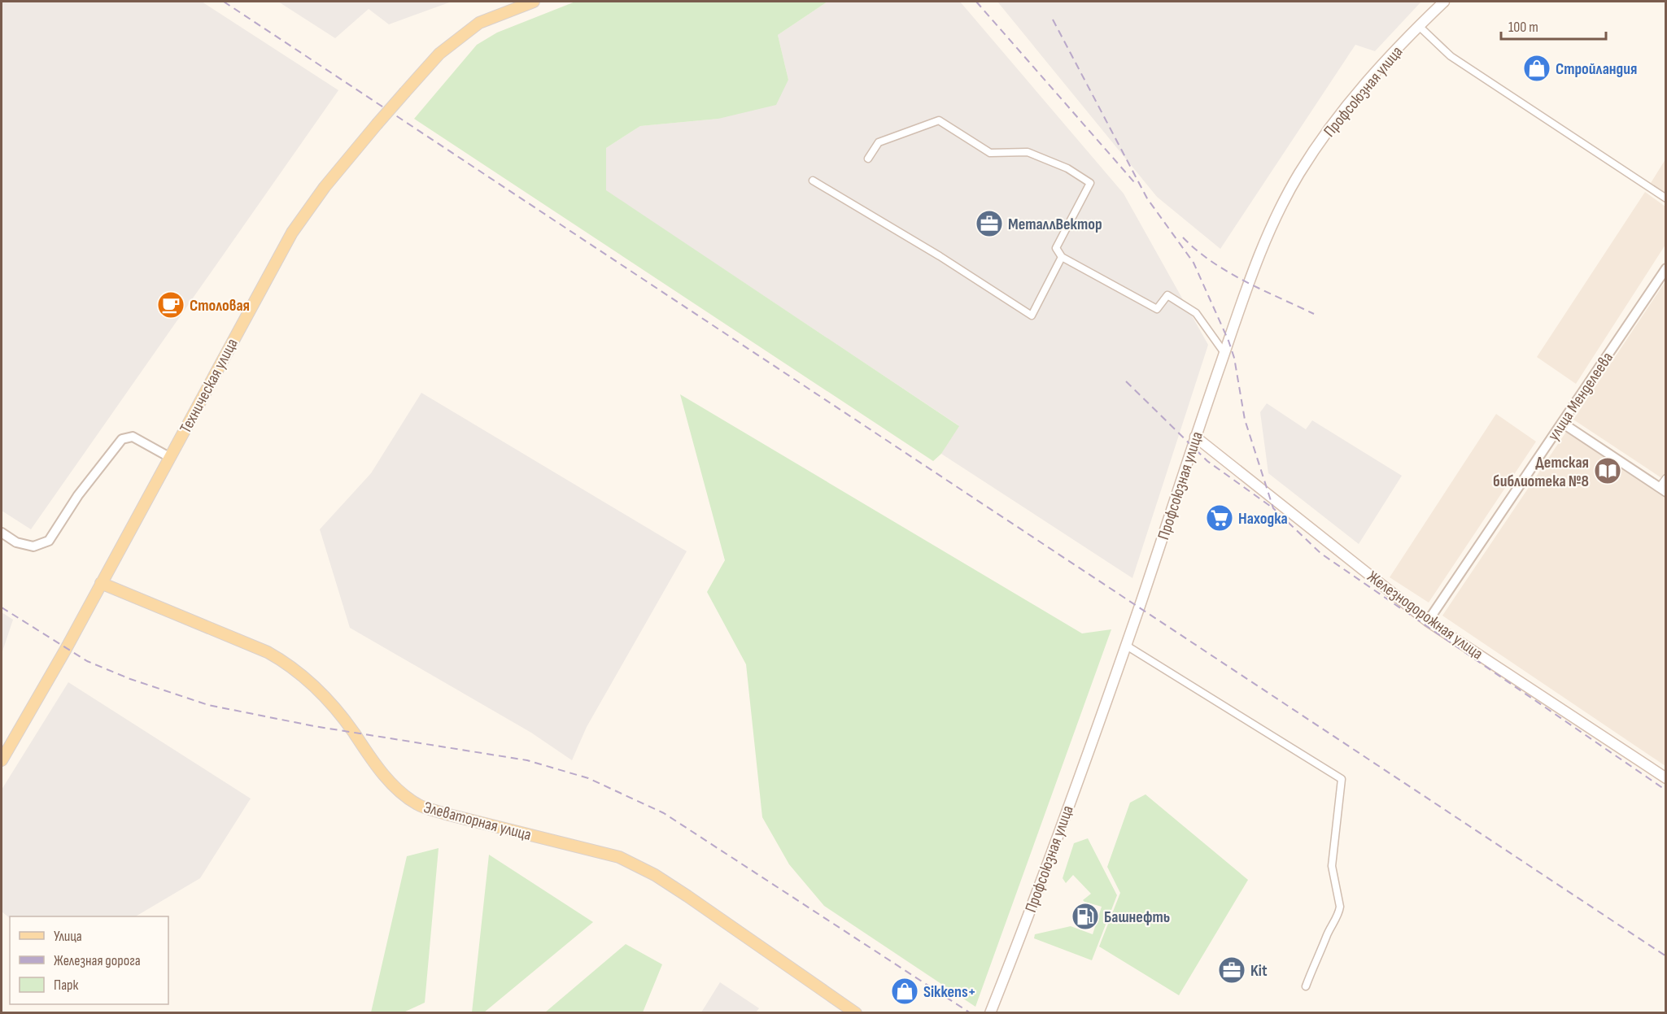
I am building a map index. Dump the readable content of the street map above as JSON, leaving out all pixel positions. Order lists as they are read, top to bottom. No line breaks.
{"streets":{"main road":["Профсоюзная улица","Техническая улица","Железнодорожная улица","Элеваторная улица"],"street":["улица Менделеева"]},"crossings":[["Профсоюзная улица","Железнодорожная улица"],["Техническая улица","Элеваторная улица"],["улица Менделеева","Железнодорожная улица"]],"places":{"shop":["Стройландия","Sikkens+"],"office":["МеталлВектор","Kit"],"cafe":["Столовая"],"library":["Детская библиотека №8"],"supermarket":["Находка"],"fuel station":["Башнефть"]},"legend":["Улица","Железная дорога","Парк"],"scale_bar":"100 m"}
